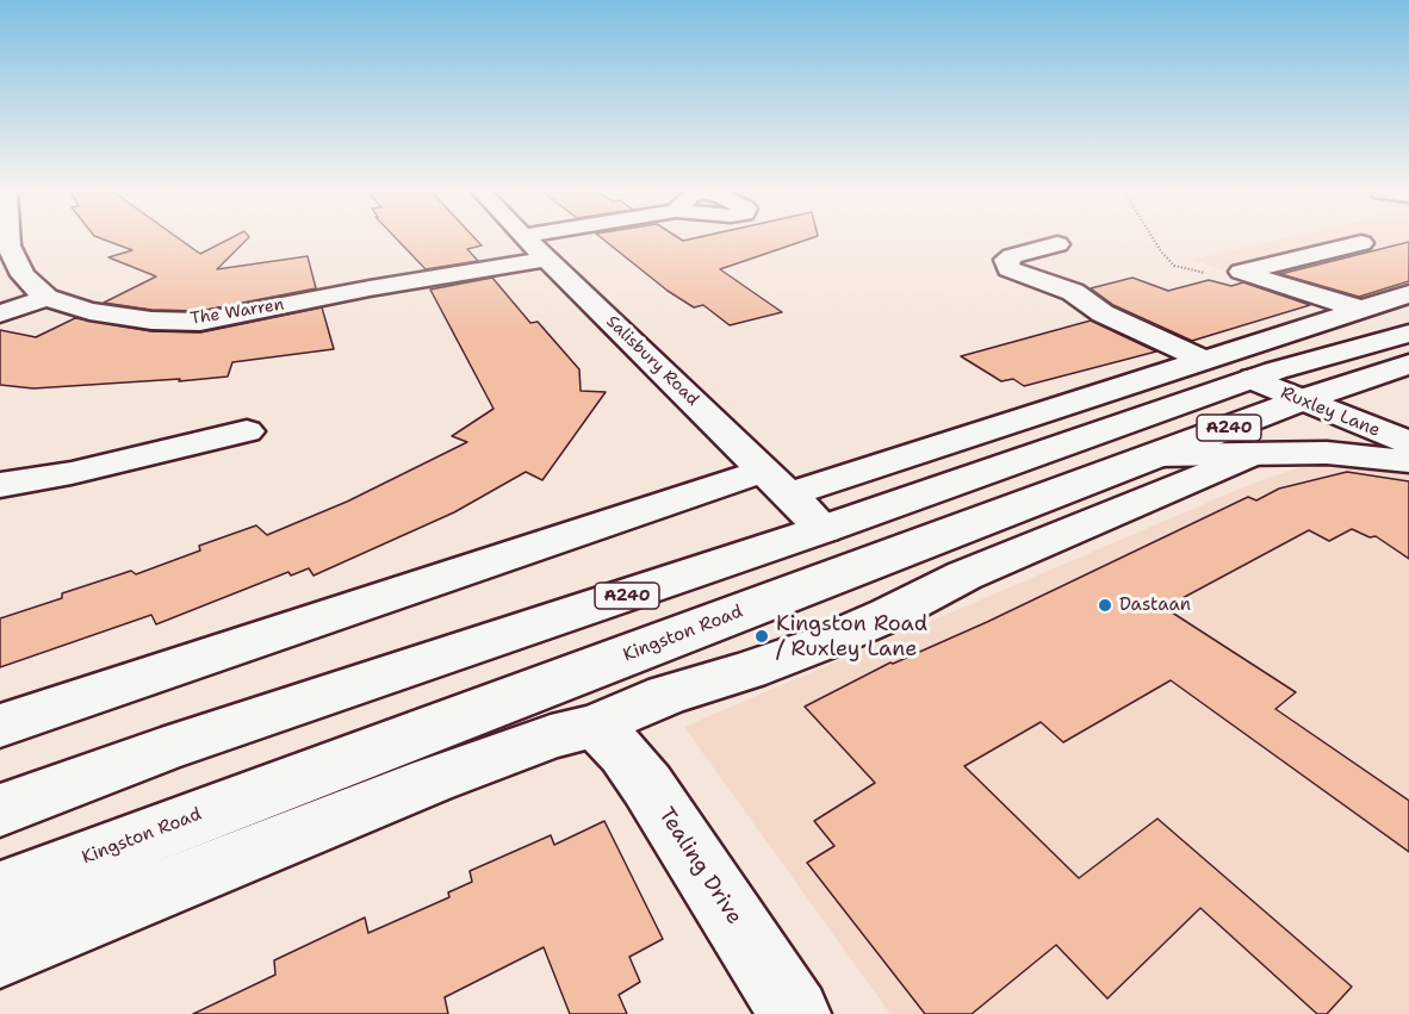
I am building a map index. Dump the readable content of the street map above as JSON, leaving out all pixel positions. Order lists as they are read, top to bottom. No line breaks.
{"streets":{"main road":["The Warren","Salisbury Road","Ruxley Lane","A240","Kingston Road","Tealing Drive"]},"crossings":[["The Warren","Salisbury Road"],["Salisbury Road","A240"],["Ruxley Lane","A240"],["Ruxley Lane","Kingston Road"]],"places":["Dastaan","Kingston Road / Ruxley Lane"]}
